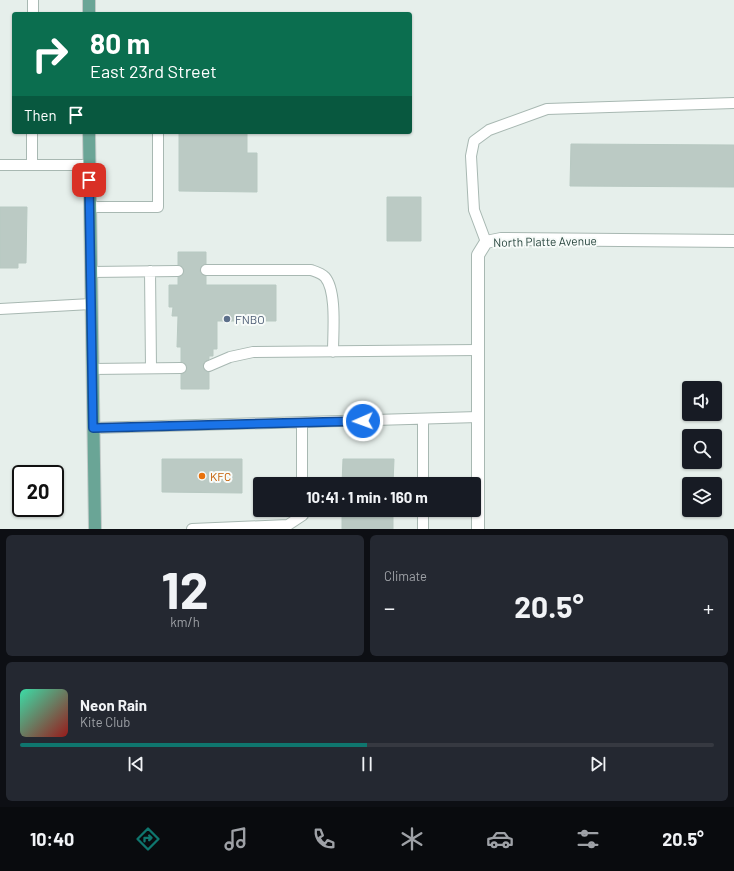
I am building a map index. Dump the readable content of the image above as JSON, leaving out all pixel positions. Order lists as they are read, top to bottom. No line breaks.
{"streets":{"street":["North Platte Avenue"]},"places":["FNBO","KFC"],"page":{"turn":["80 m","East 23rd Street"],"then":"Then","limit":"20","trip":"10:41 · 1 min · 160 m","tile":[["12","km/h"],"Climate"],"heat":["−","20.5°","+"],"song":["Neon Rain","Kite Club"],"tabs":["10:40","20.5°"]}}
